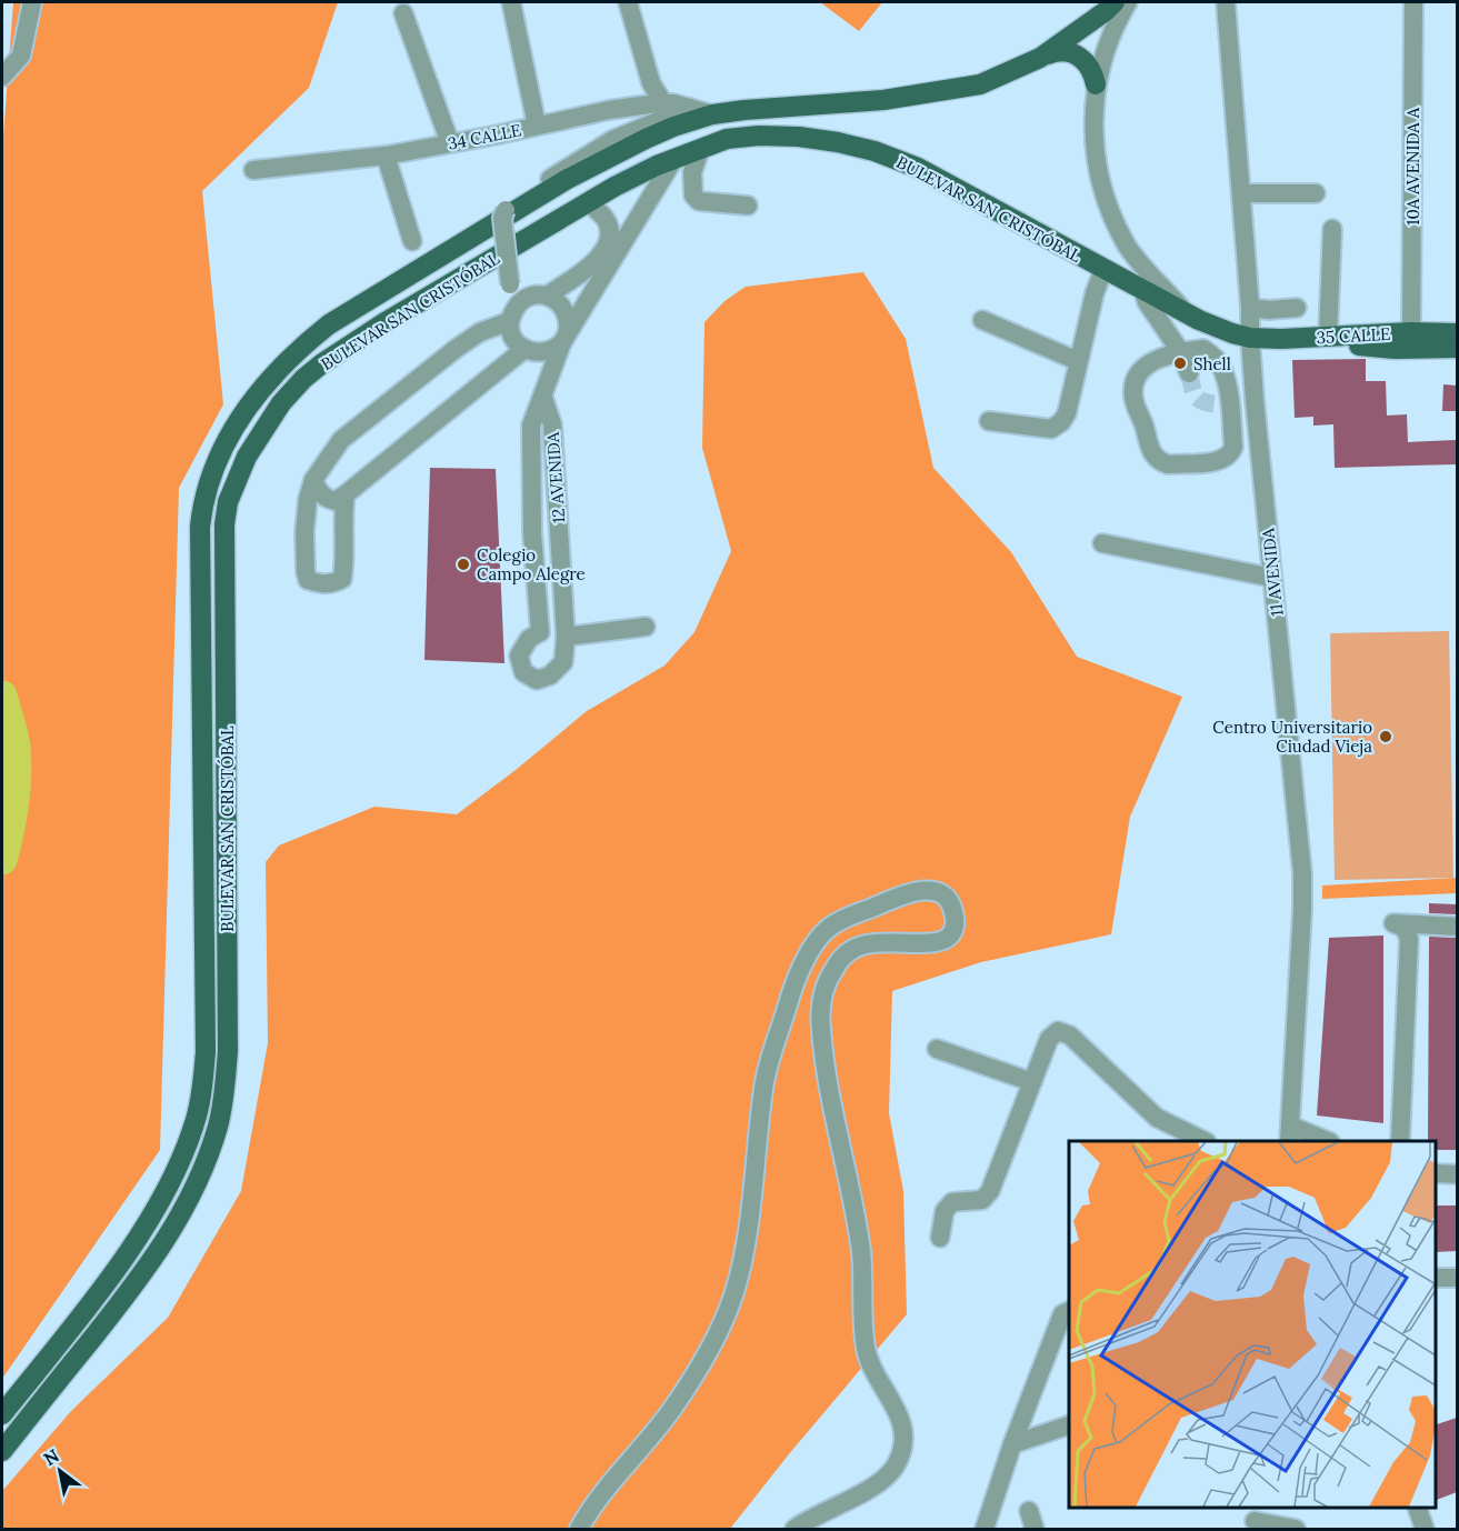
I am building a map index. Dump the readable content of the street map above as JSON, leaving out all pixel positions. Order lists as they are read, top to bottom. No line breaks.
{"streets":{"main road":["BULEVAR SAN CRISTÓBAL","35 CALLE"],"street":["34 CALLE","10A AVENIDA A","12 AVENIDA","11 AVENIDA"]},"crossings":[["34 CALLE","BULEVAR SAN CRISTÓBAL"],["10A AVENIDA A","35 CALLE"],["BULEVAR SAN CRISTÓBAL","35 CALLE"],["BULEVAR SAN CRISTÓBAL","12 AVENIDA"],["BULEVAR SAN CRISTÓBAL","11 AVENIDA"],["35 CALLE","11 AVENIDA"]],"places":["Shell","Colegio Campo Alegre","Centro Universitario Ciudad Vieja"],"north":"top left"}
